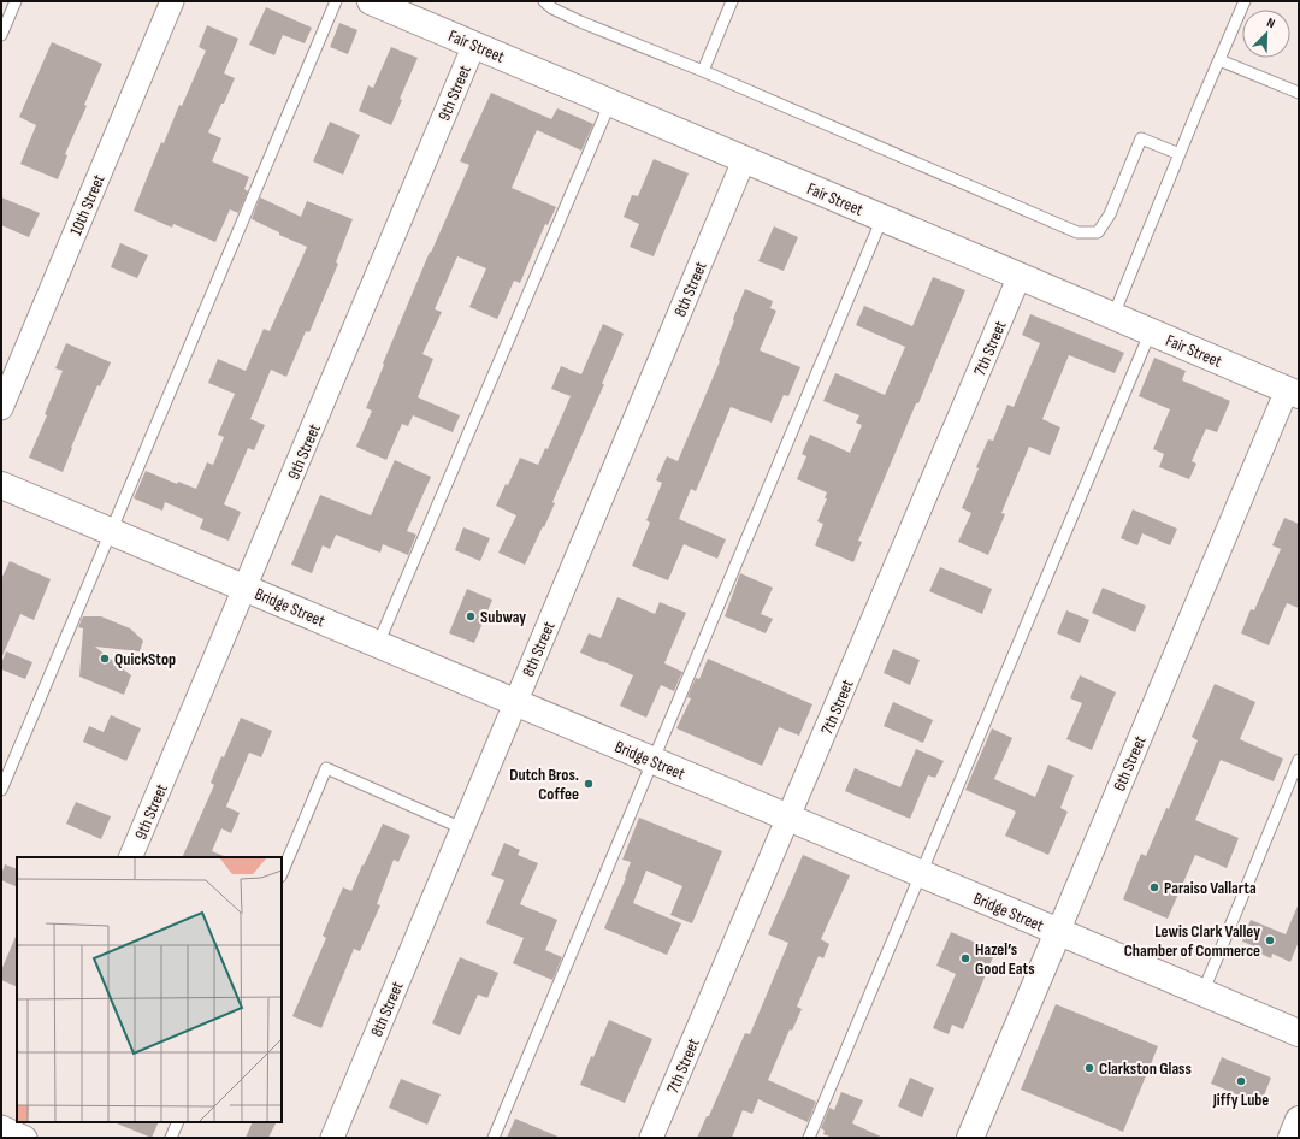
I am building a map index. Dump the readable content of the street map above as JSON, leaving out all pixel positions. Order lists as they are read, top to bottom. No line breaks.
{"streets":{"main road":["Fair Street","Bridge Street","6th Street"],"street":["9th Street","10th Street","8th Street","7th Street"]},"crossings":[["Fair Street","9th Street"],["Fair Street","8th Street"],["Fair Street","7th Street"],["Fair Street","6th Street"],["9th Street","Bridge Street"],["8th Street","Bridge Street"],["7th Street","Bridge Street"],["Bridge Street","6th Street"]],"places":["Subway","QuickStop","Dutch Bros. Coffee","Paraiso Vallarta","Lewis Clark Valley Chamber of Commerce","Hazel’s Good Eats","Clarkston Glass","Jiffy Lube"],"north":"top right"}
